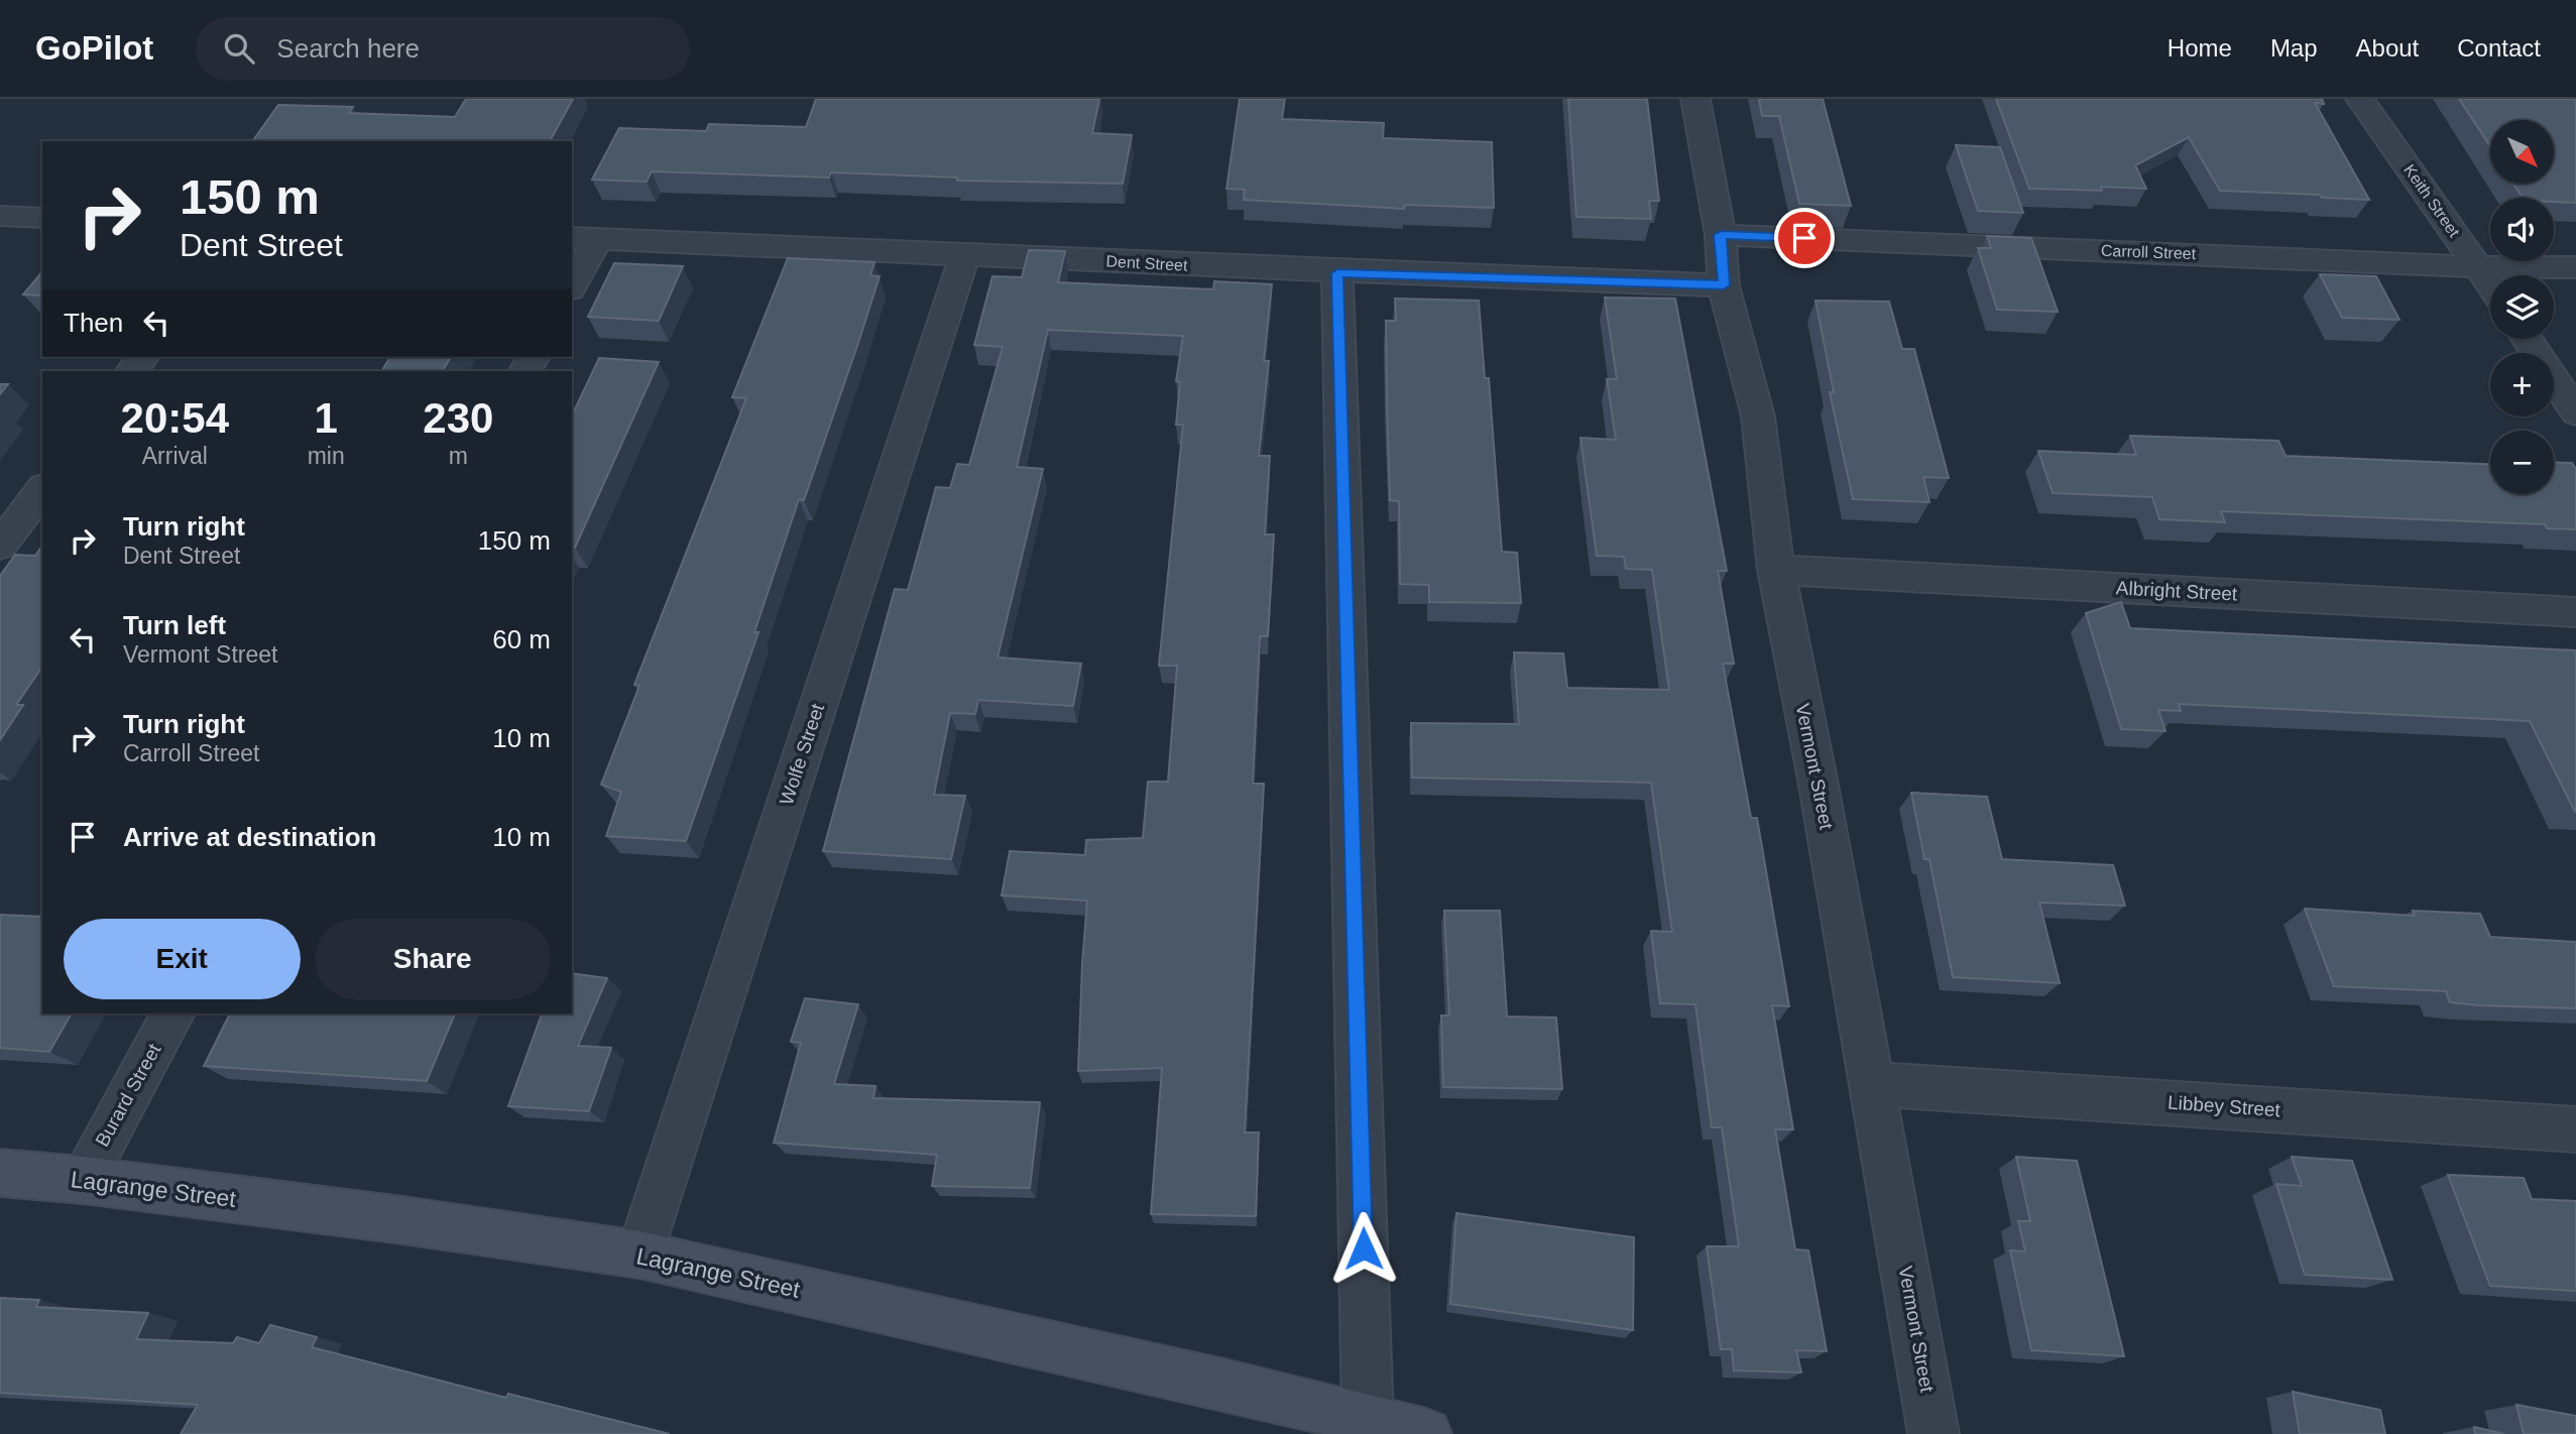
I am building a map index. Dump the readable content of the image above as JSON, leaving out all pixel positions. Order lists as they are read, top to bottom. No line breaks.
{"streets":{"main road":["Lagrange Street"],"street":["Keith Street","Carroll Street","Dent Street","Albright Street","Wolfe Street","Vermont Street","Burard Street","Libbey Street"]},"crossings":[["Keith Street","Carroll Street"],["Carroll Street","Vermont Street"],["Dent Street","Wolfe Street"],["Dent Street","Vermont Street"],["Albright Street","Vermont Street"],["Wolfe Street","Lagrange Street"],["Vermont Street","Libbey Street"],["Burard Street","Lagrange Street"]],"north":"bottom right","page":{"header":"GoPilot","search":"Search here","nav":["Home","Map","About","Contact"],"map_buttons":["+","−"],"turn":["150 m","Dent Street"],"then":"Then","eta":["20:54","Arrival","1","min","230","m"],"list":[{"name":"Turn right","note":"Dent Street","value":"150 m"},{"name":"Turn left","note":"Vermont Street","value":"60 m"},{"name":"Turn right","note":"Carroll Street","value":"10 m"},{"name":"Arrive at destination","value":"10 m"}],"buttons":["Exit","Share"]}}
